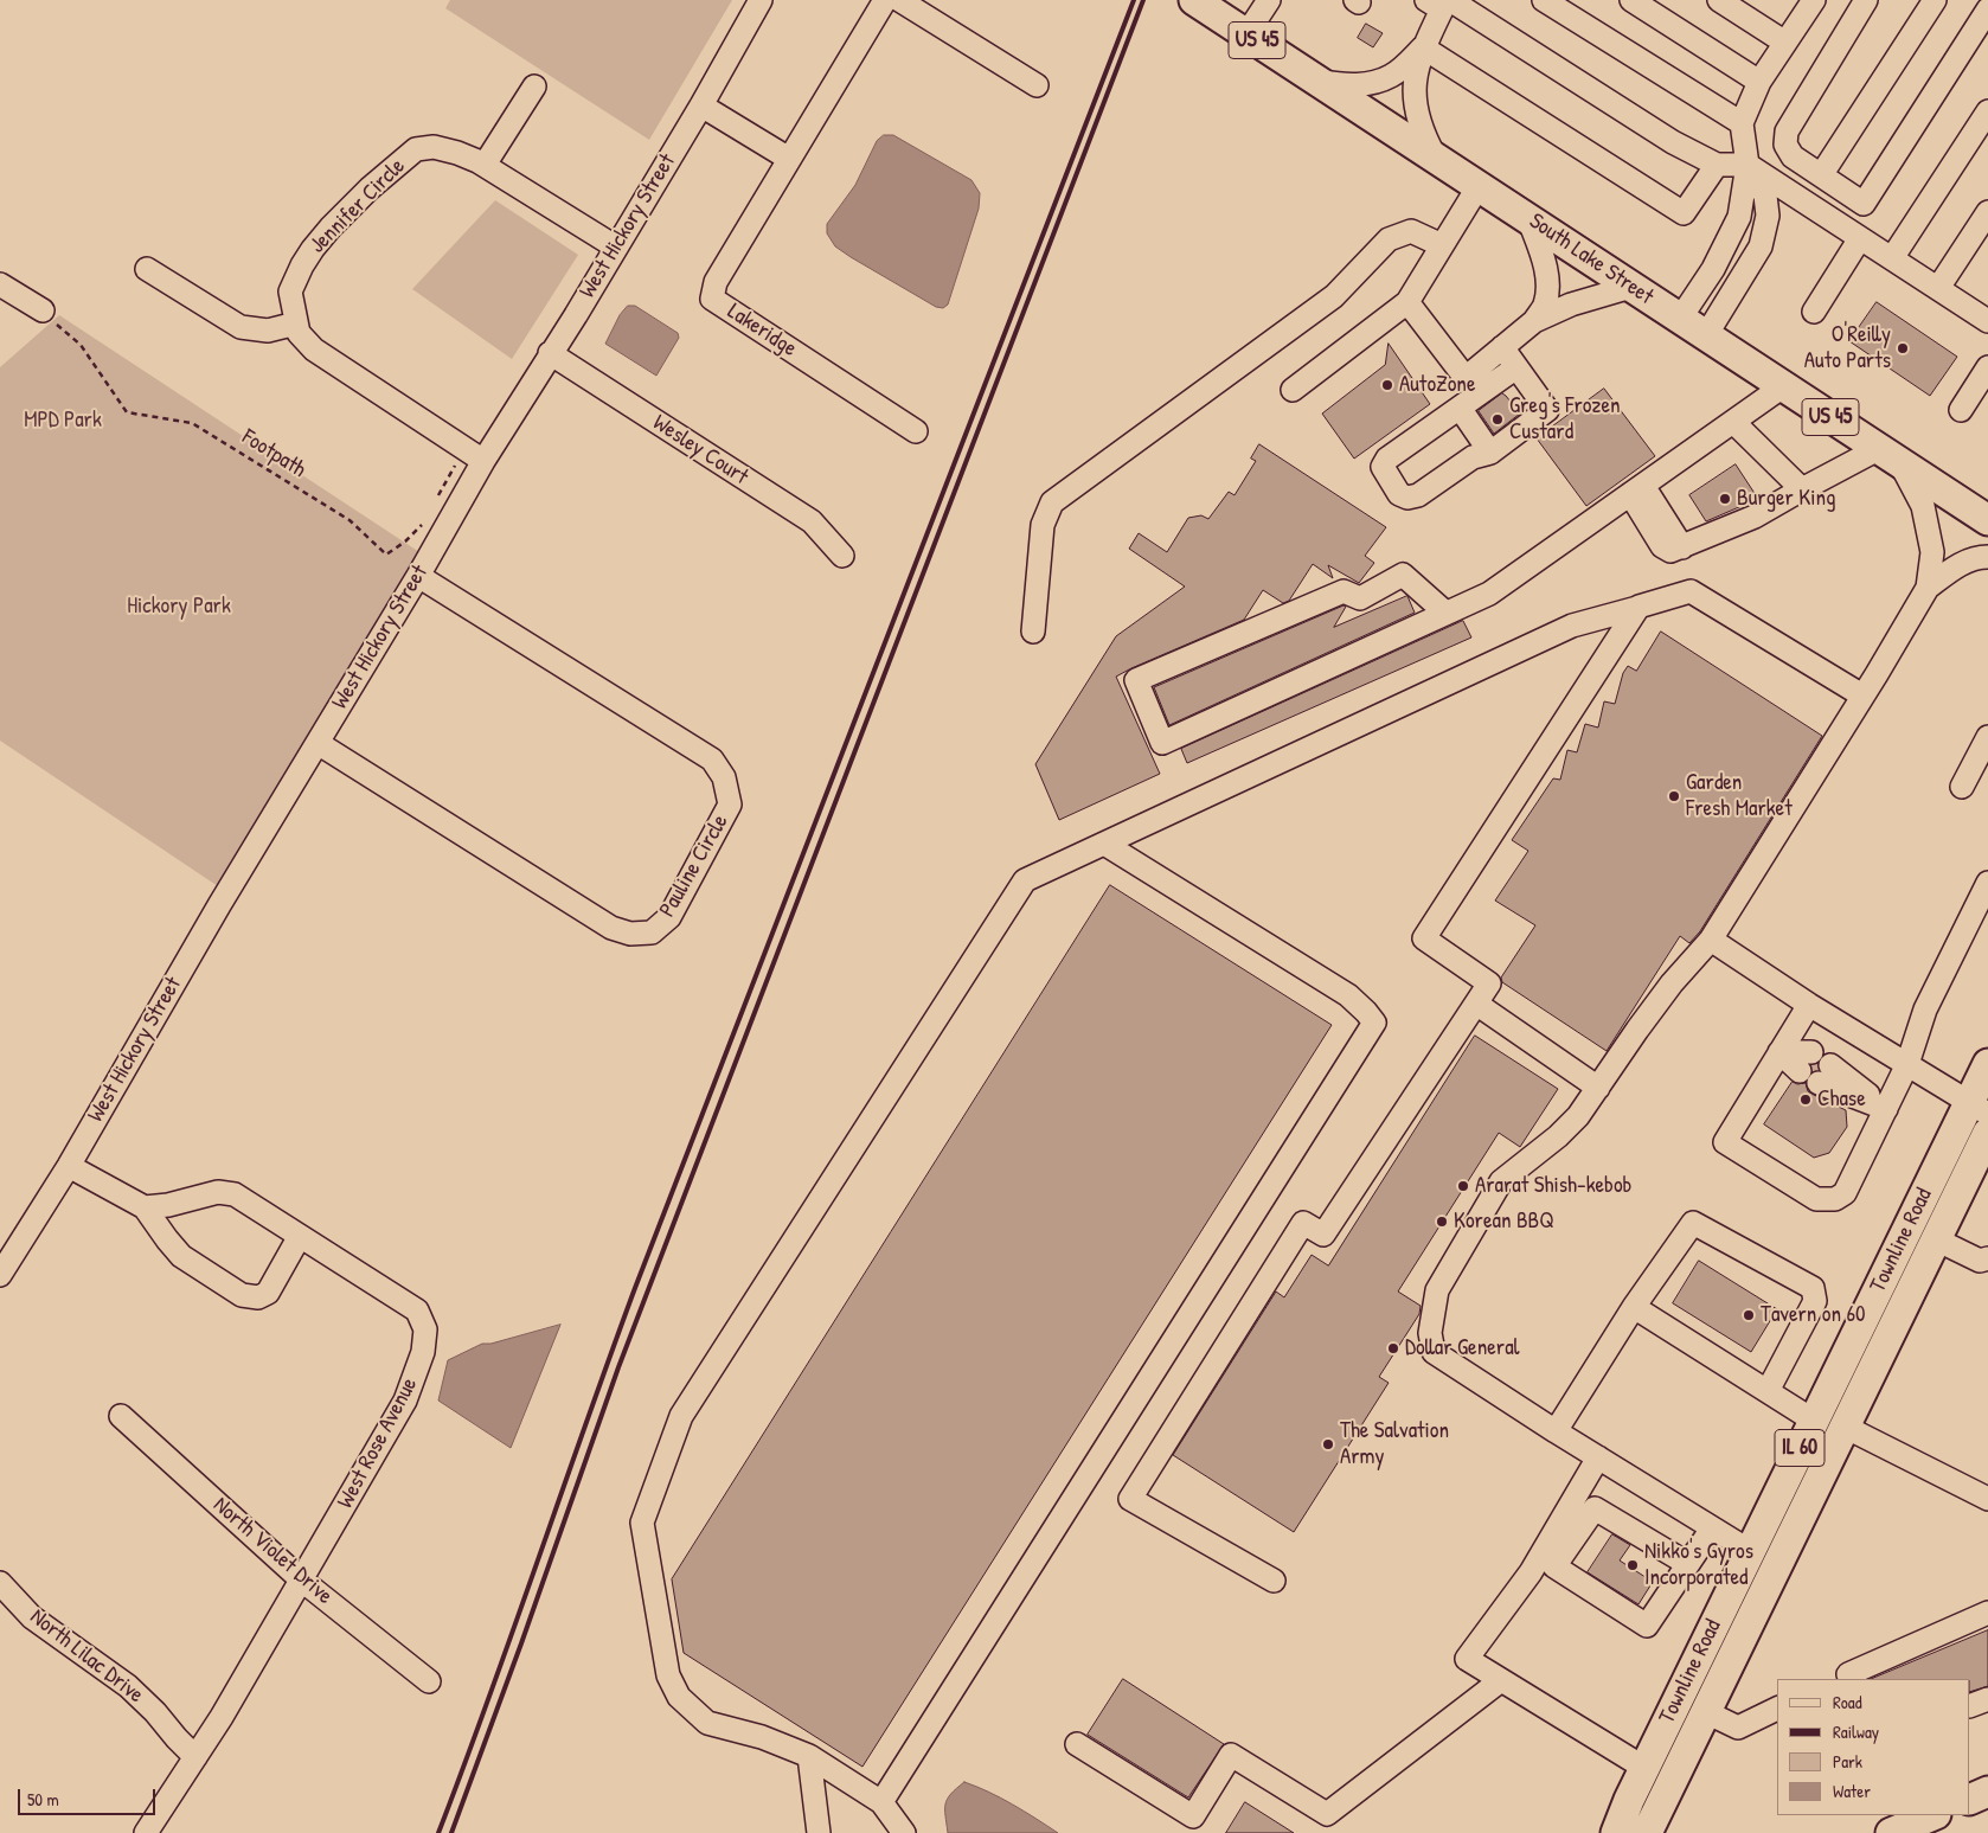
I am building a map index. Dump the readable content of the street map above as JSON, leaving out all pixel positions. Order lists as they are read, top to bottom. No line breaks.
{"streets":{"main road":["US 45","South Lake Street","Townline Road","IL 60"],"street":["Jennifer Circle","West Hickory Street","Lakeridge","Wesley Court","Pauline Circle","West Rose Avenue","North Violet Drive","North Lilac Drive"],"path":["Footpath"]},"crossings":[["Jennifer Circle","West Hickory Street"],["West Hickory Street","Wesley Court"],["West Hickory Street","Pauline Circle"],["West Rose Avenue","North Violet Drive"],["West Rose Avenue","North Lilac Drive"]],"parks":["MPD Park","Hickory Park"],"places":["O'Reilly Auto Parts","AutoZone","Greg's Frozen Custard","Burger King","Garden Fresh Market","Chase","Ararat Shish-kebob","Korean BBQ","Tavern on 60","Dollar General","The Salvation Army","Nikko's Gyros Incorporated"],"legend":["Road","Railway","Park","Water"],"scale_bar":"50 m"}
